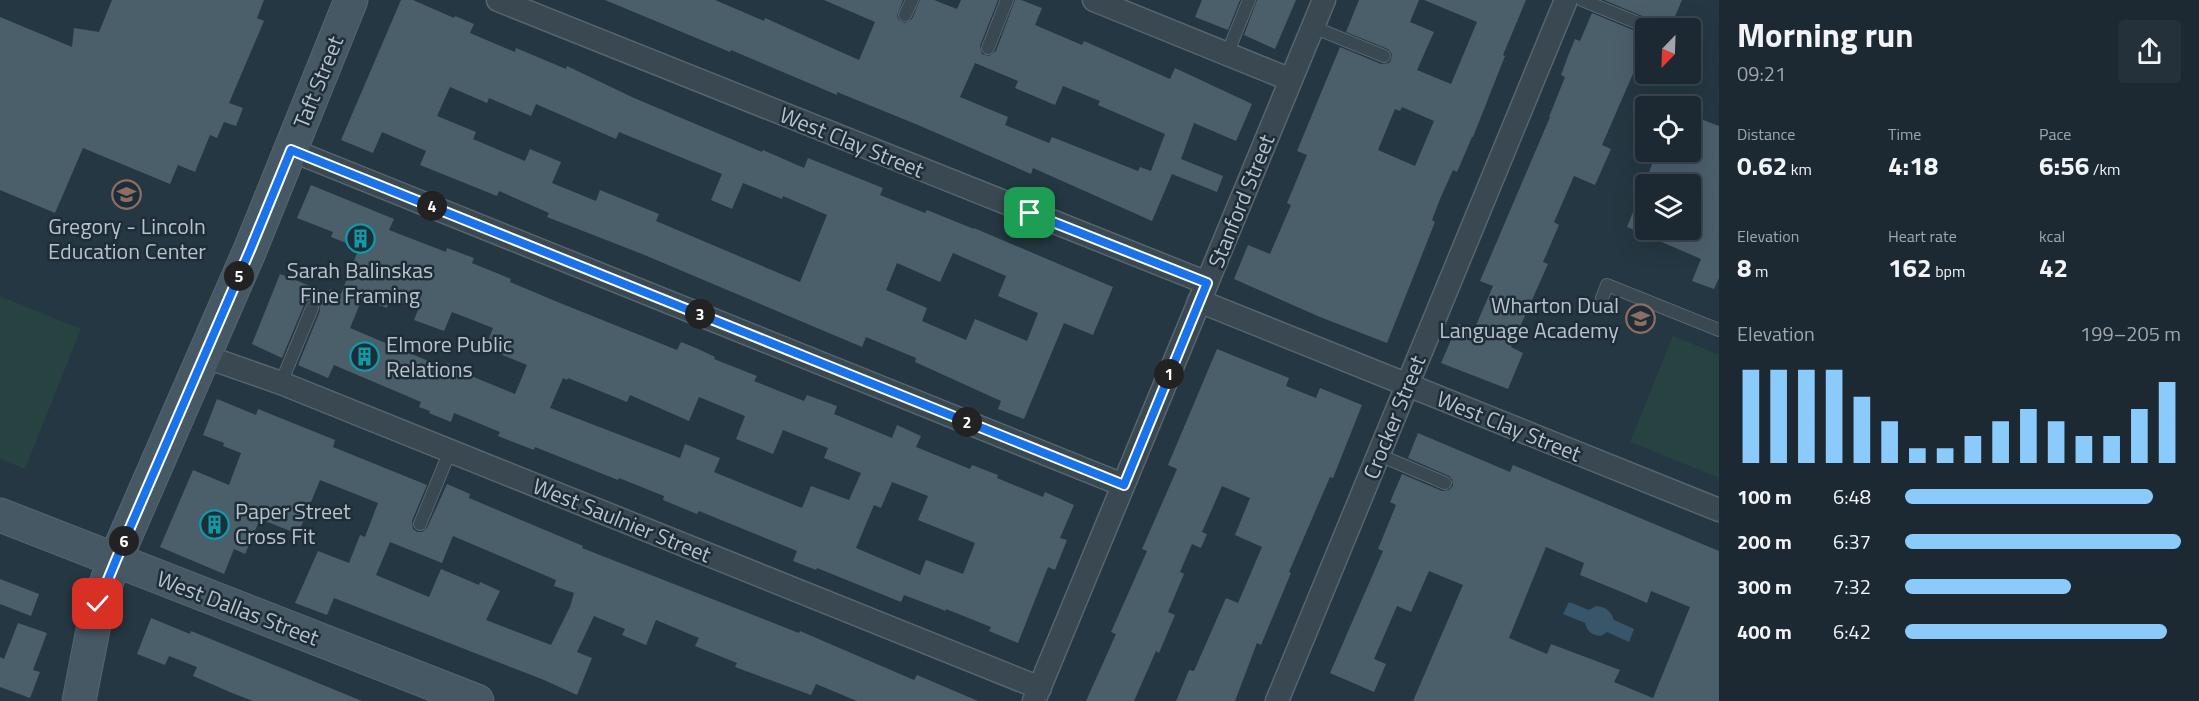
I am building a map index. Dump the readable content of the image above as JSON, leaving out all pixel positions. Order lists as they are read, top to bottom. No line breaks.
{"streets":{"street":["Taft Street","West Clay Street","Stanford Street","Crocker Street","West Saulnier Street","West Dallas Street"]},"crossings":[["Taft Street","West Saulnier Street"],["Taft Street","West Dallas Street"],["West Clay Street","Stanford Street"],["West Clay Street","Crocker Street"],["Stanford Street","West Saulnier Street"]],"places":{"school or university":["Gregory - Lincoln Education Center","Wharton Dual Language Academy"],"building":["Sarah Balinskas Fine Framing","Elmore Public Relations","Paper Street Cross Fit"]},"north":"bottom left","page":{"heading":["Morning run","09:21"],"stats":[["Distance","0.62 km"],["Time","4:18"],["Pace","6:56 /km"],["Elevation","8 m"],["Heart rate","162 bpm"],["kcal","42"]],"pins":["4","5","3","1","2","6"],"chart":["Elevation","199–205 m"],"list":[{"name":"100 m","note":"6:48"},{"name":"200 m","note":"6:37"},{"name":"300 m","note":"7:32"},{"name":"400 m","note":"6:42"}]}}
